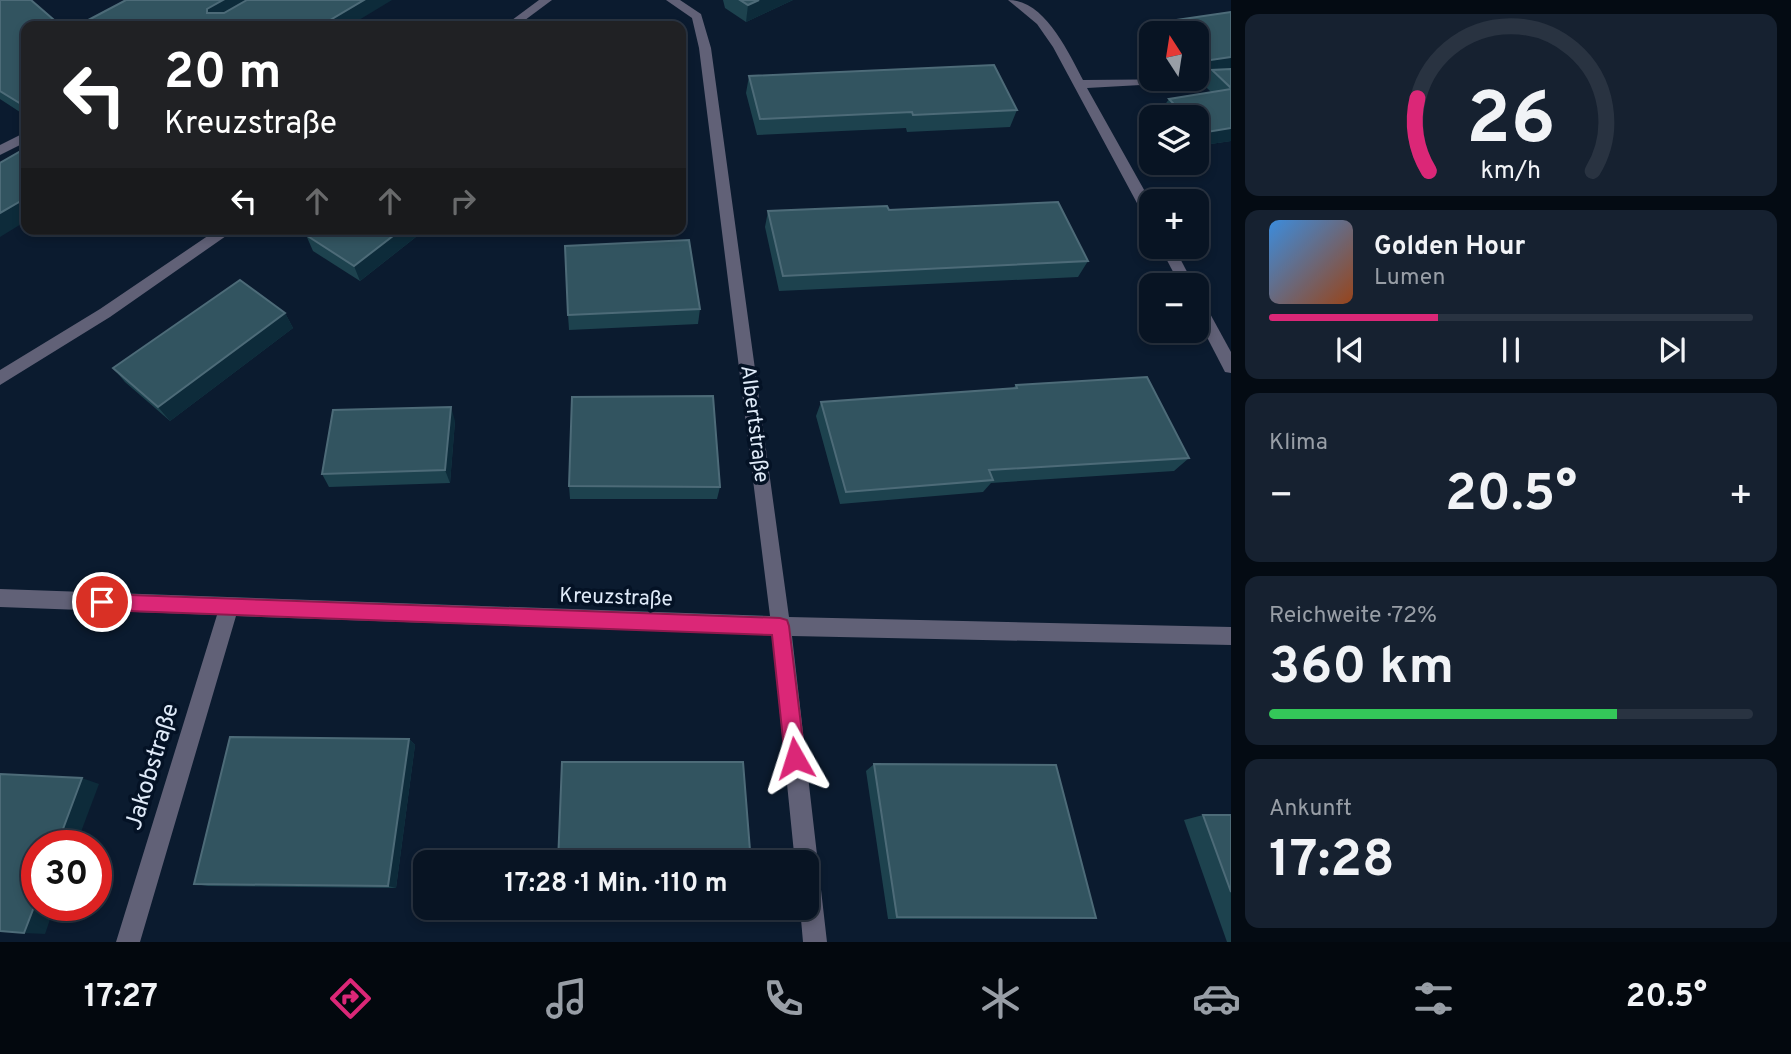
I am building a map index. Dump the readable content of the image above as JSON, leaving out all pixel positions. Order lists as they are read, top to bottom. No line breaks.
{"streets":{"street":["Albertstraße","Kreuzstraße","Jakobstraße"]},"crossings":[["Albertstraße","Kreuzstraße"],["Kreuzstraße","Jakobstraße"]],"north":"top","page":{"map_buttons":["+","−"],"turn":["20 m","Kreuzstraße"],"song":["Golden Hour","Lumen"],"tile":["Klima",["Reichweite · 72%","360 km"],["Ankunft","17:28"]],"heat":["−","20.5°","+"],"limit":"30","trip":"17:28 · 1 Min. · 110 m","tabs":["17:27","20.5°"],"gauge":["26","km/h"]}}
